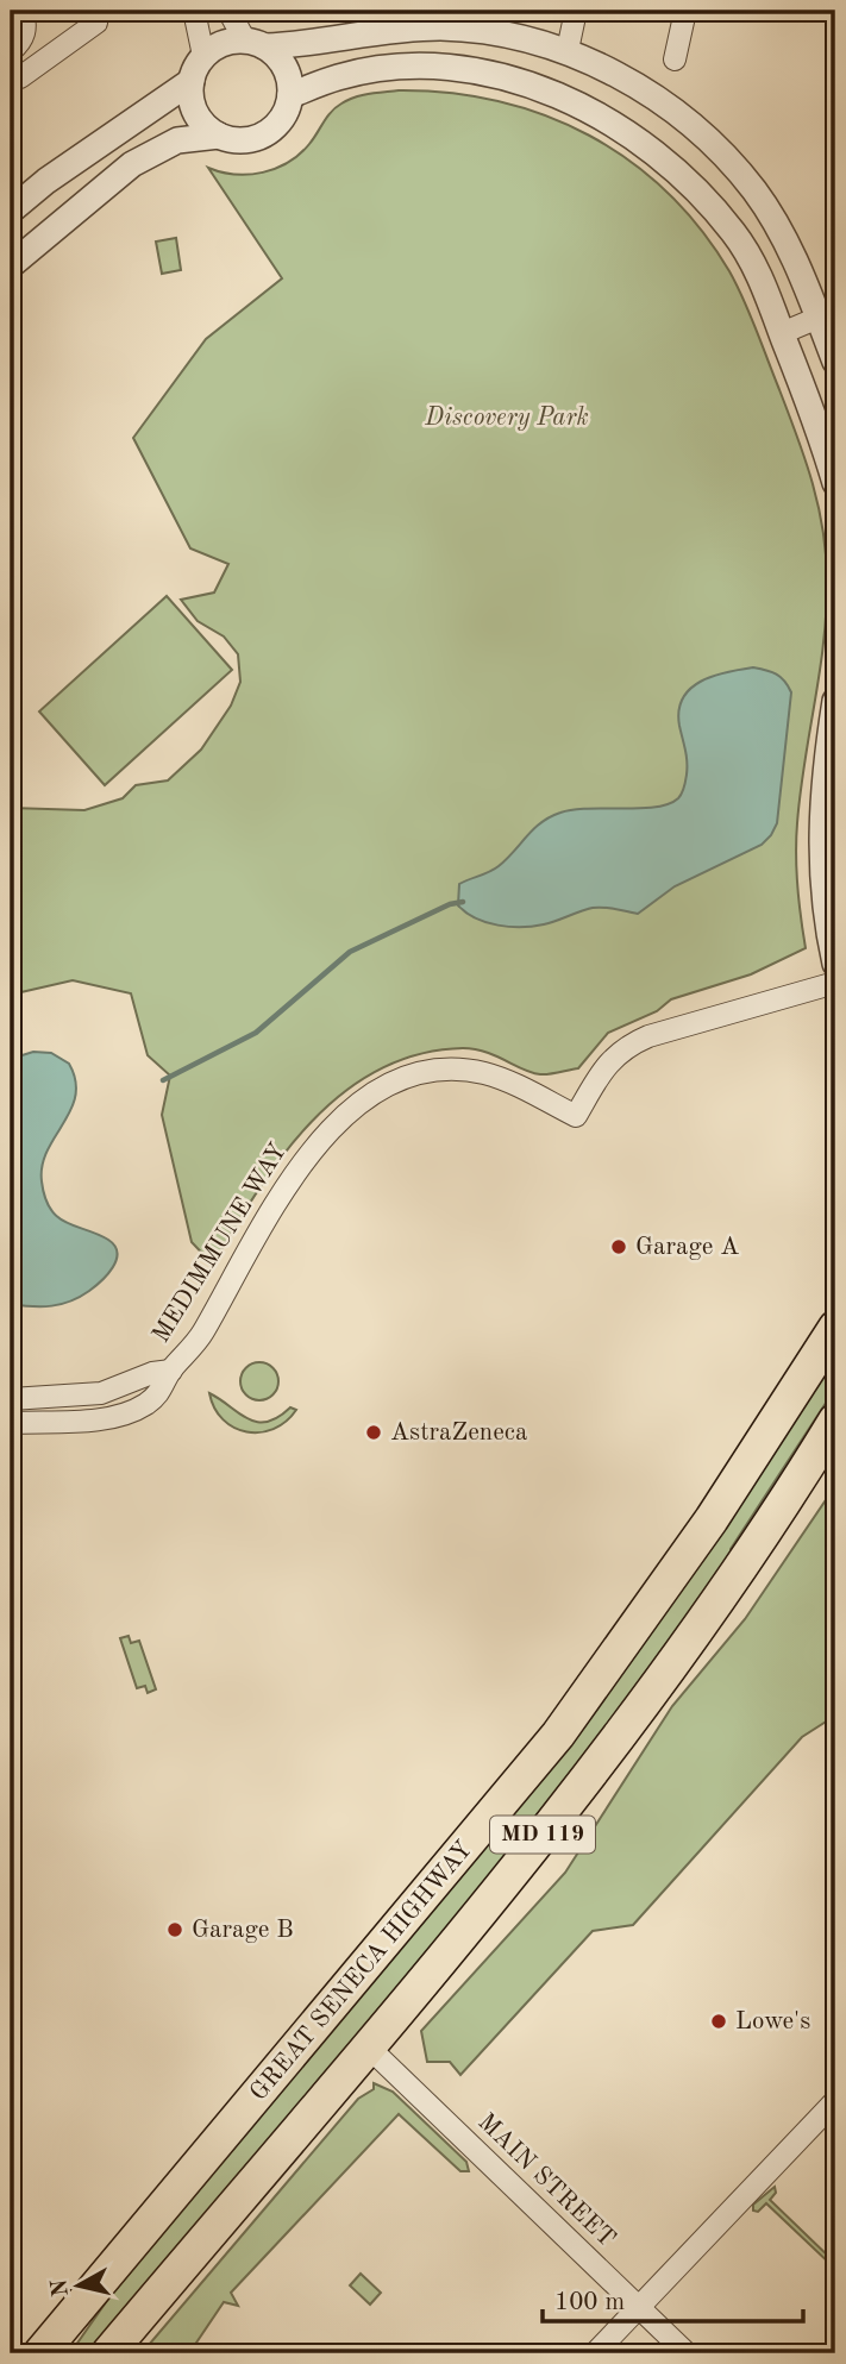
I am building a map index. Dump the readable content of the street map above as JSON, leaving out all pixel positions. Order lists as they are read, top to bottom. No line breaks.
{"streets":{"main road":["MD 119","GREAT SENECA HIGHWAY"],"street":["MEDIMMUNE WAY","MAIN STREET"]},"crossings":[["GREAT SENECA HIGHWAY","MAIN STREET"]],"parks":["Discovery Park"],"places":["Garage A","AstraZeneca","Garage B","Lowe's"],"scale_bar":"100 m","north":"left"}
